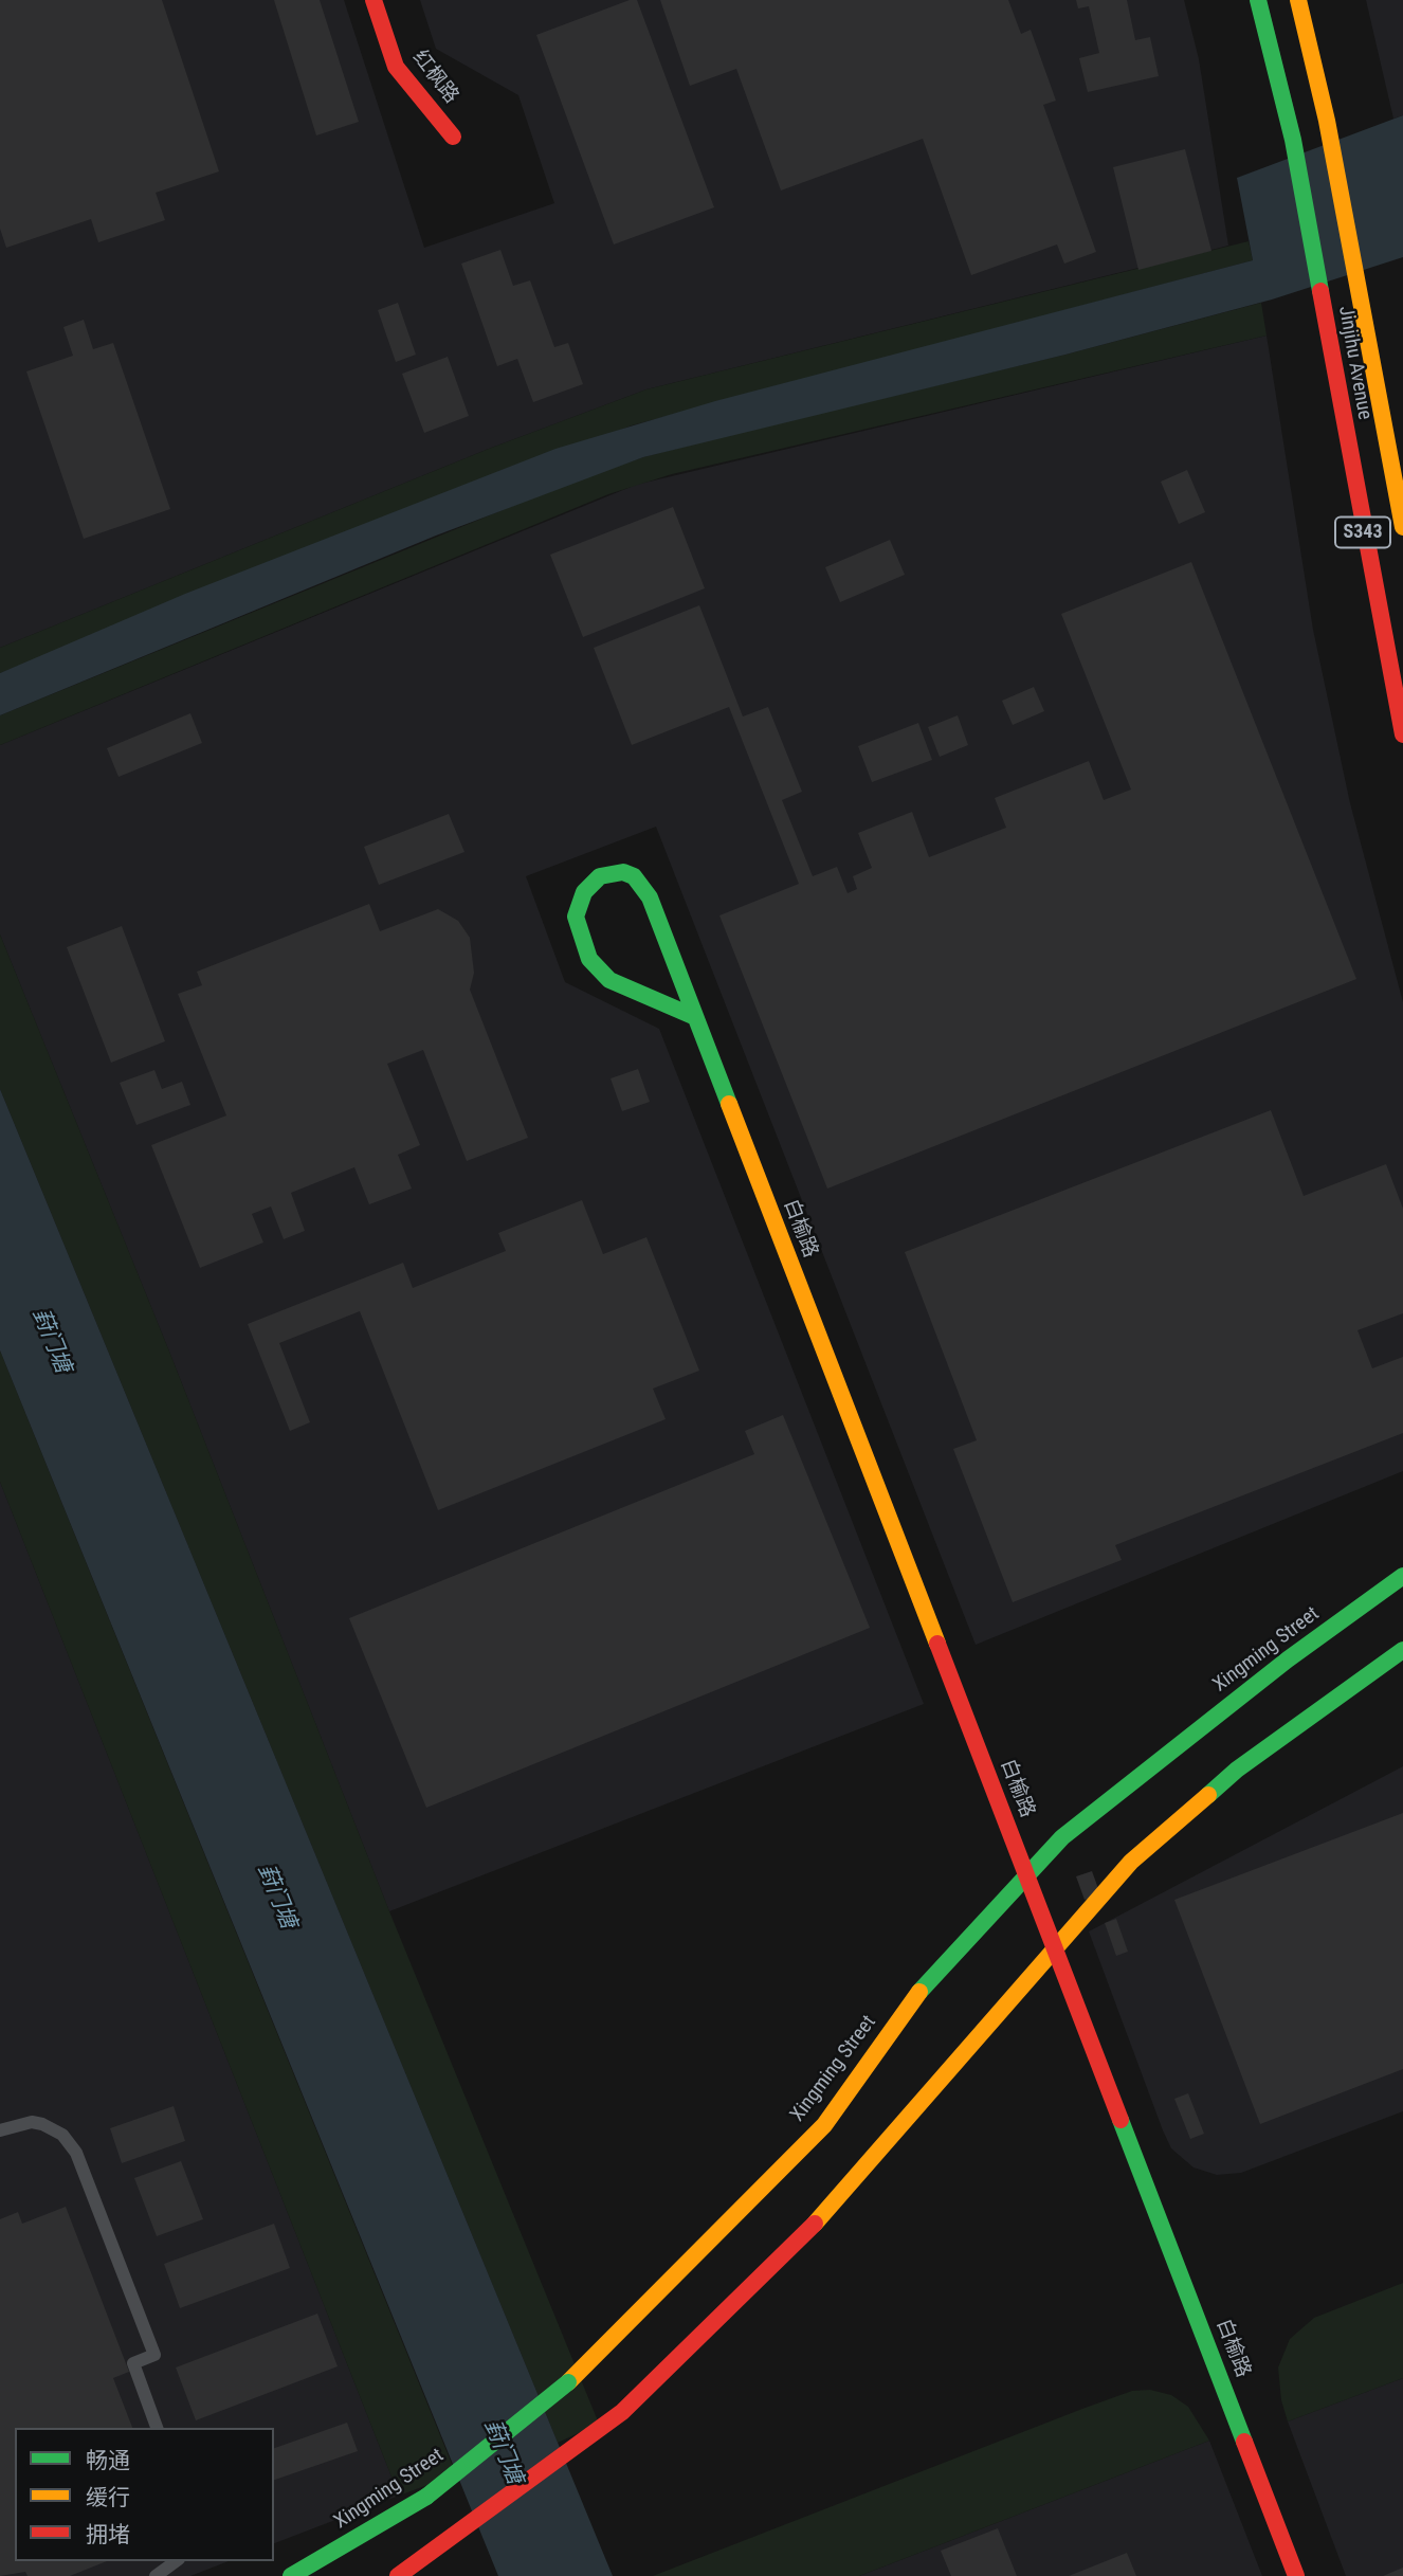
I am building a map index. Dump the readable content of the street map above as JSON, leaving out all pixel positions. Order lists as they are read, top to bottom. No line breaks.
{"streets":{"main road":["红枫路","Jinjihu Avenue","S343","白榆路","Xingming Street"]},"crossings":[["白榆路","Xingming Street"]],"water":["葑门塘"],"legend":["畅通","缓行","拥堵"]}
